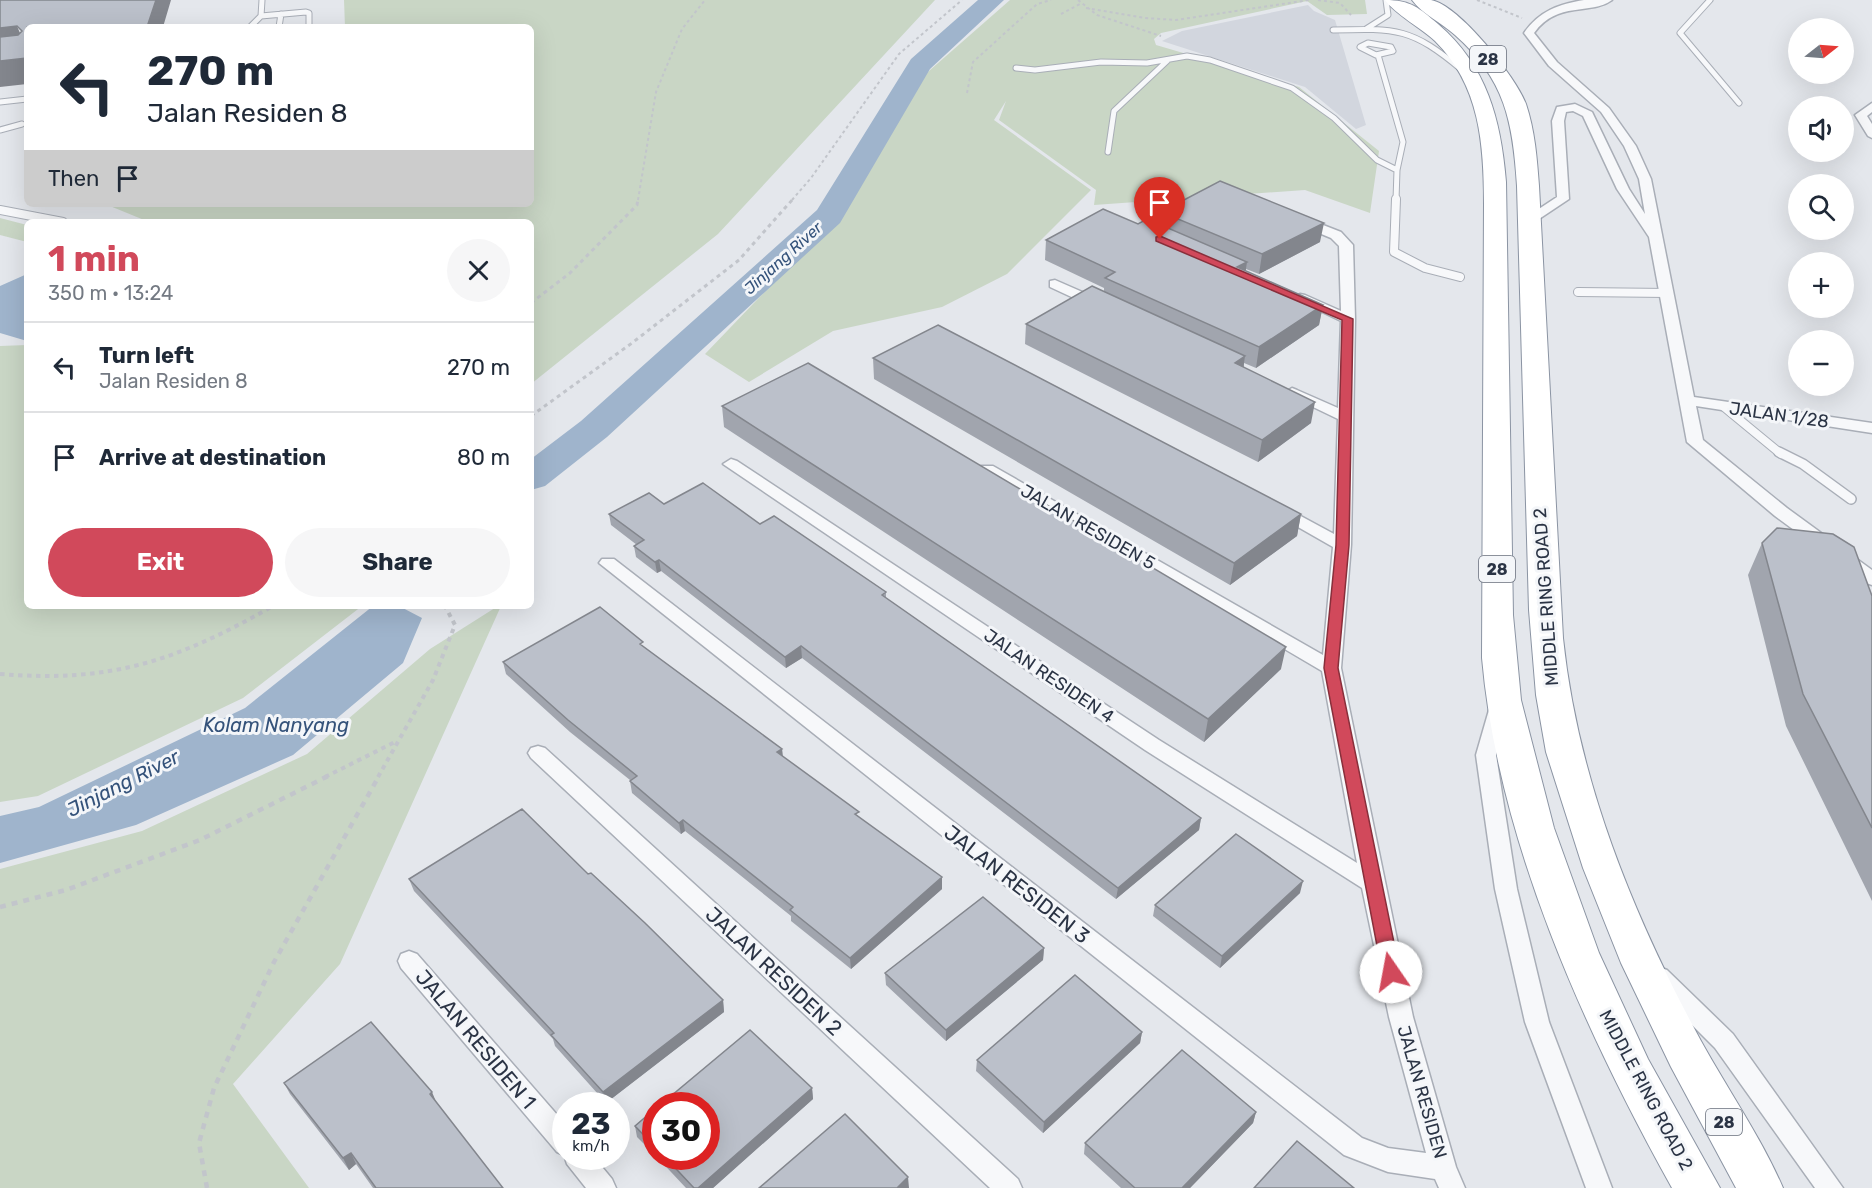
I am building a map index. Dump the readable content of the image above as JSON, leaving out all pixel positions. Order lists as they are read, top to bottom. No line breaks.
{"streets":{"highway":["28","MIDDLE RING ROAD 2"],"street":["JALAN 1/28","JALAN RESIDEN 5","JALAN RESIDEN 4","JALAN RESIDEN 3","JALAN RESIDEN 2","JALAN RESIDEN 1","JALAN RESIDEN"]},"crossings":[["JALAN RESIDEN 5","JALAN RESIDEN"],["JALAN RESIDEN 4","JALAN RESIDEN"],["JALAN RESIDEN 3","JALAN RESIDEN"]],"water":["Jinjang River","Kolam Nanyang"],"north":"right","page":{"map_buttons":["+","−"],"turn":["270 m","Jalan Residen 8"],"then":"Then","heading":["1 min","350 m · 13:24"],"list":[{"name":"Turn left","note":"Jalan Residen 8","value":"270 m"},{"name":"Arrive at destination","value":"80 m"}],"buttons":["Exit","Share"],"speed":"23 km/h","limit":"30"}}
